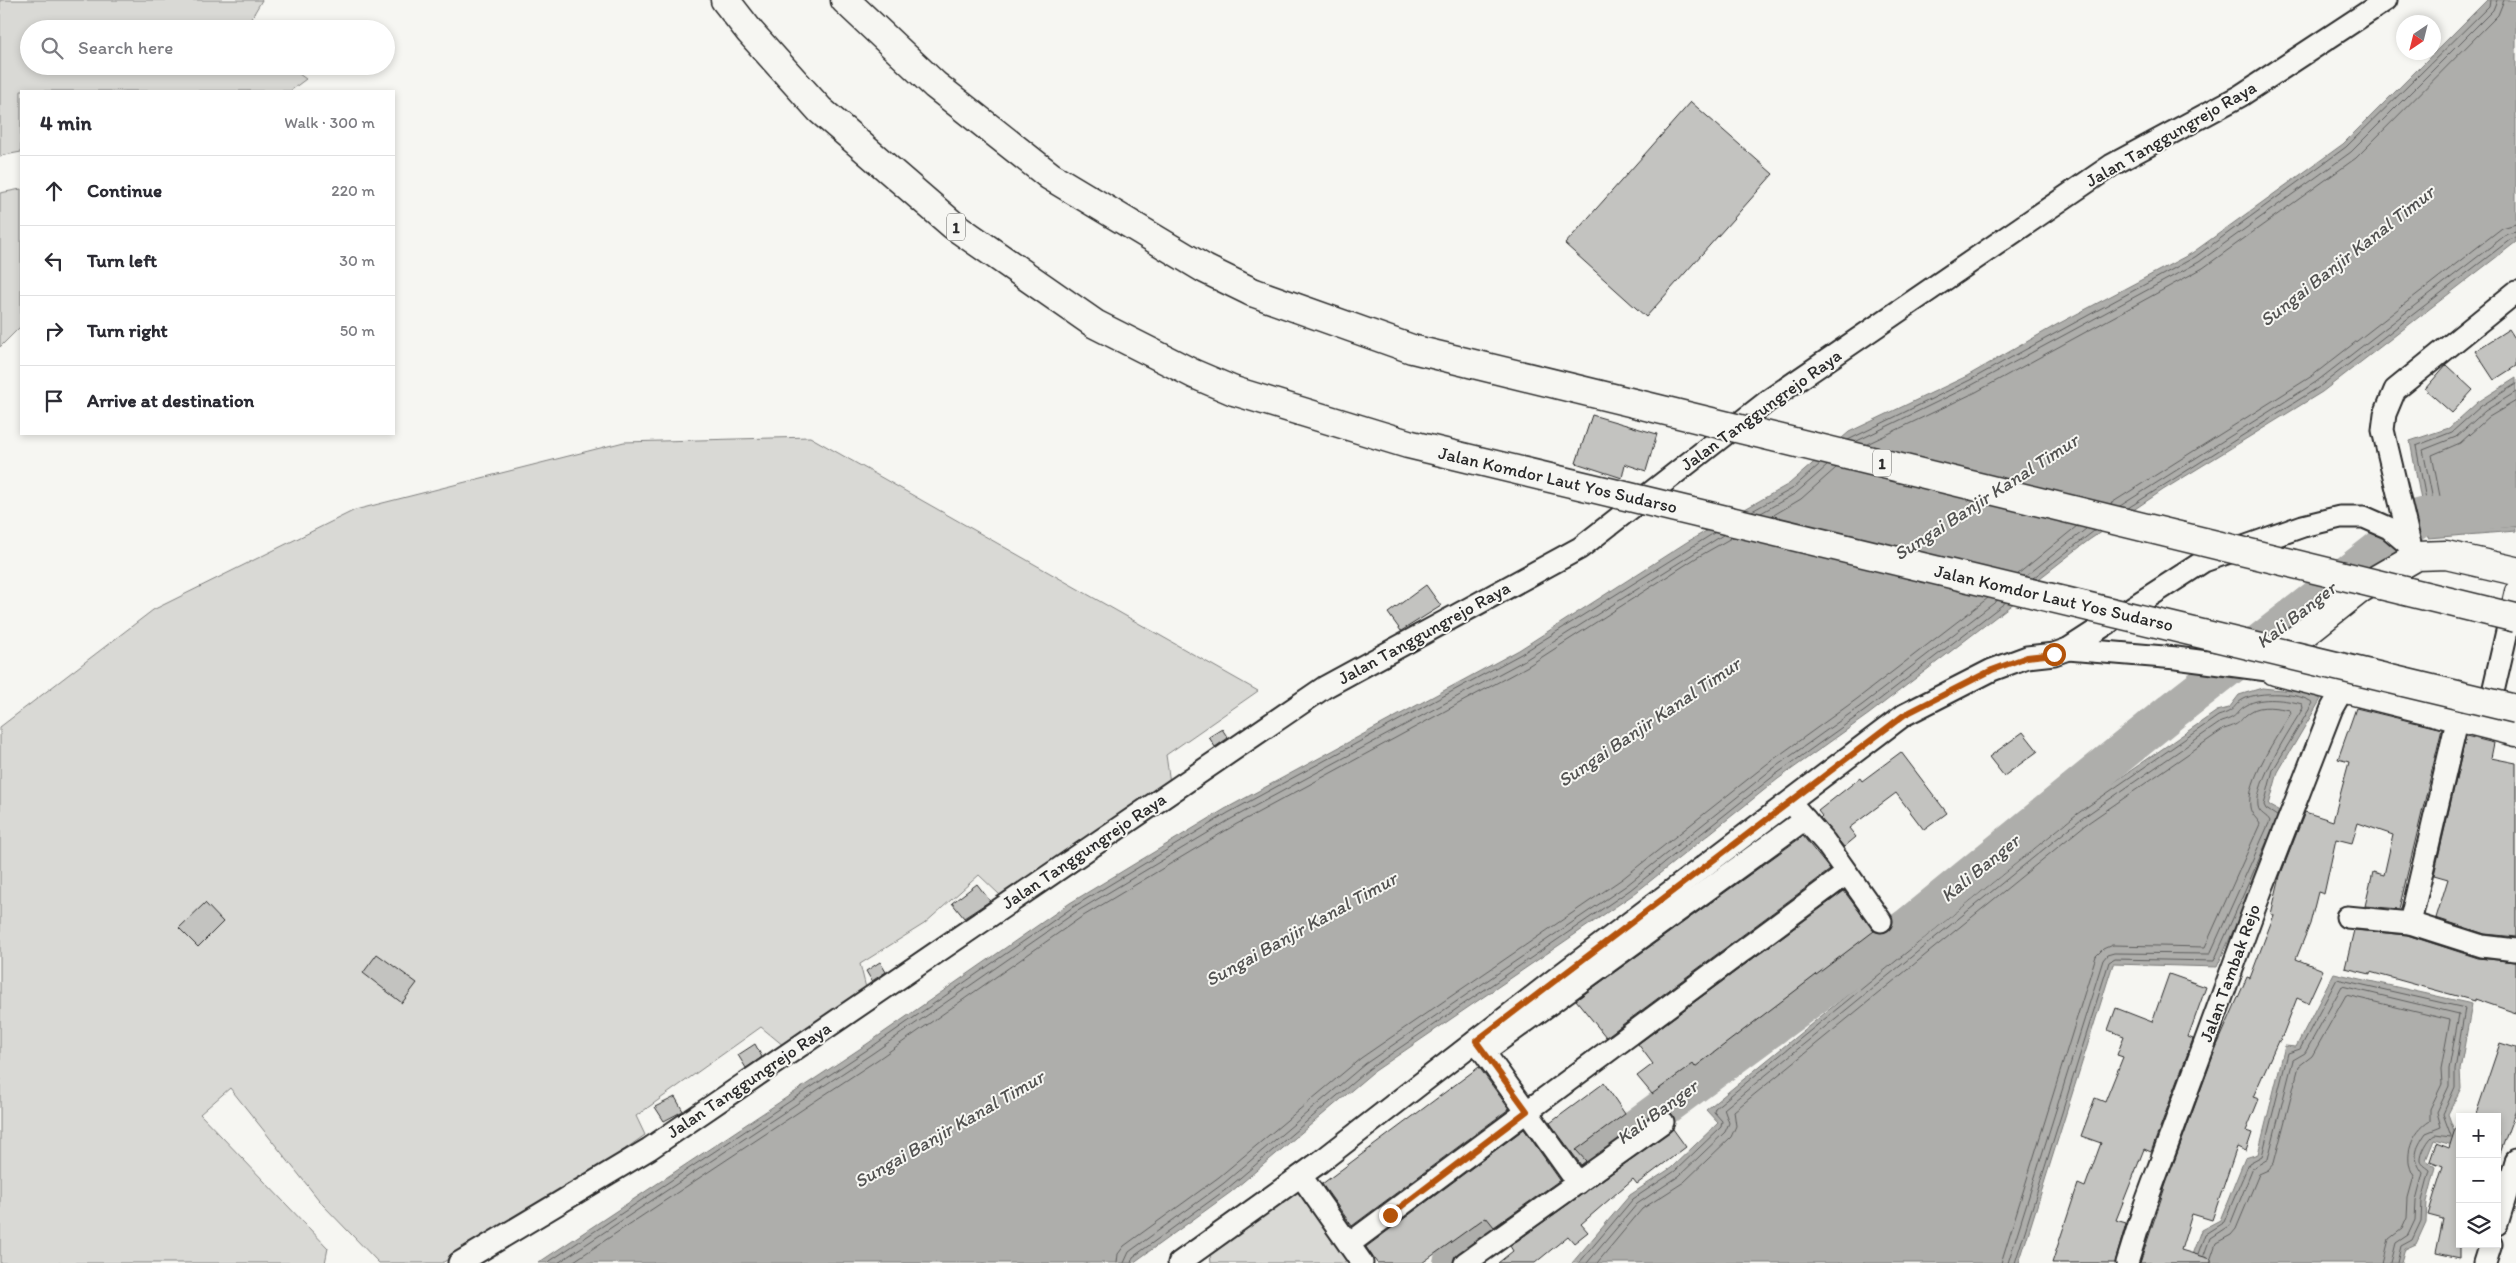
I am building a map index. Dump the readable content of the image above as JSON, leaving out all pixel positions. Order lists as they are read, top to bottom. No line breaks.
{"streets":{"highway":["1","Jalan Komdor Laut Yos Sudarso"],"street":["Jalan Tanggungrejo Raya","Jalan Tambak Rejo"]},"water":["Sungai Banjir Kanal Timur","Kali Banger"],"north":"bottom left","page":{"search":"Search here","heading":["4 min","Walk · 300 m"],"list":[["Continue","220 m"],["Turn left","30 m"],["Turn right","50 m"],"Arrive at destination"],"map_buttons":["+","−"]}}
